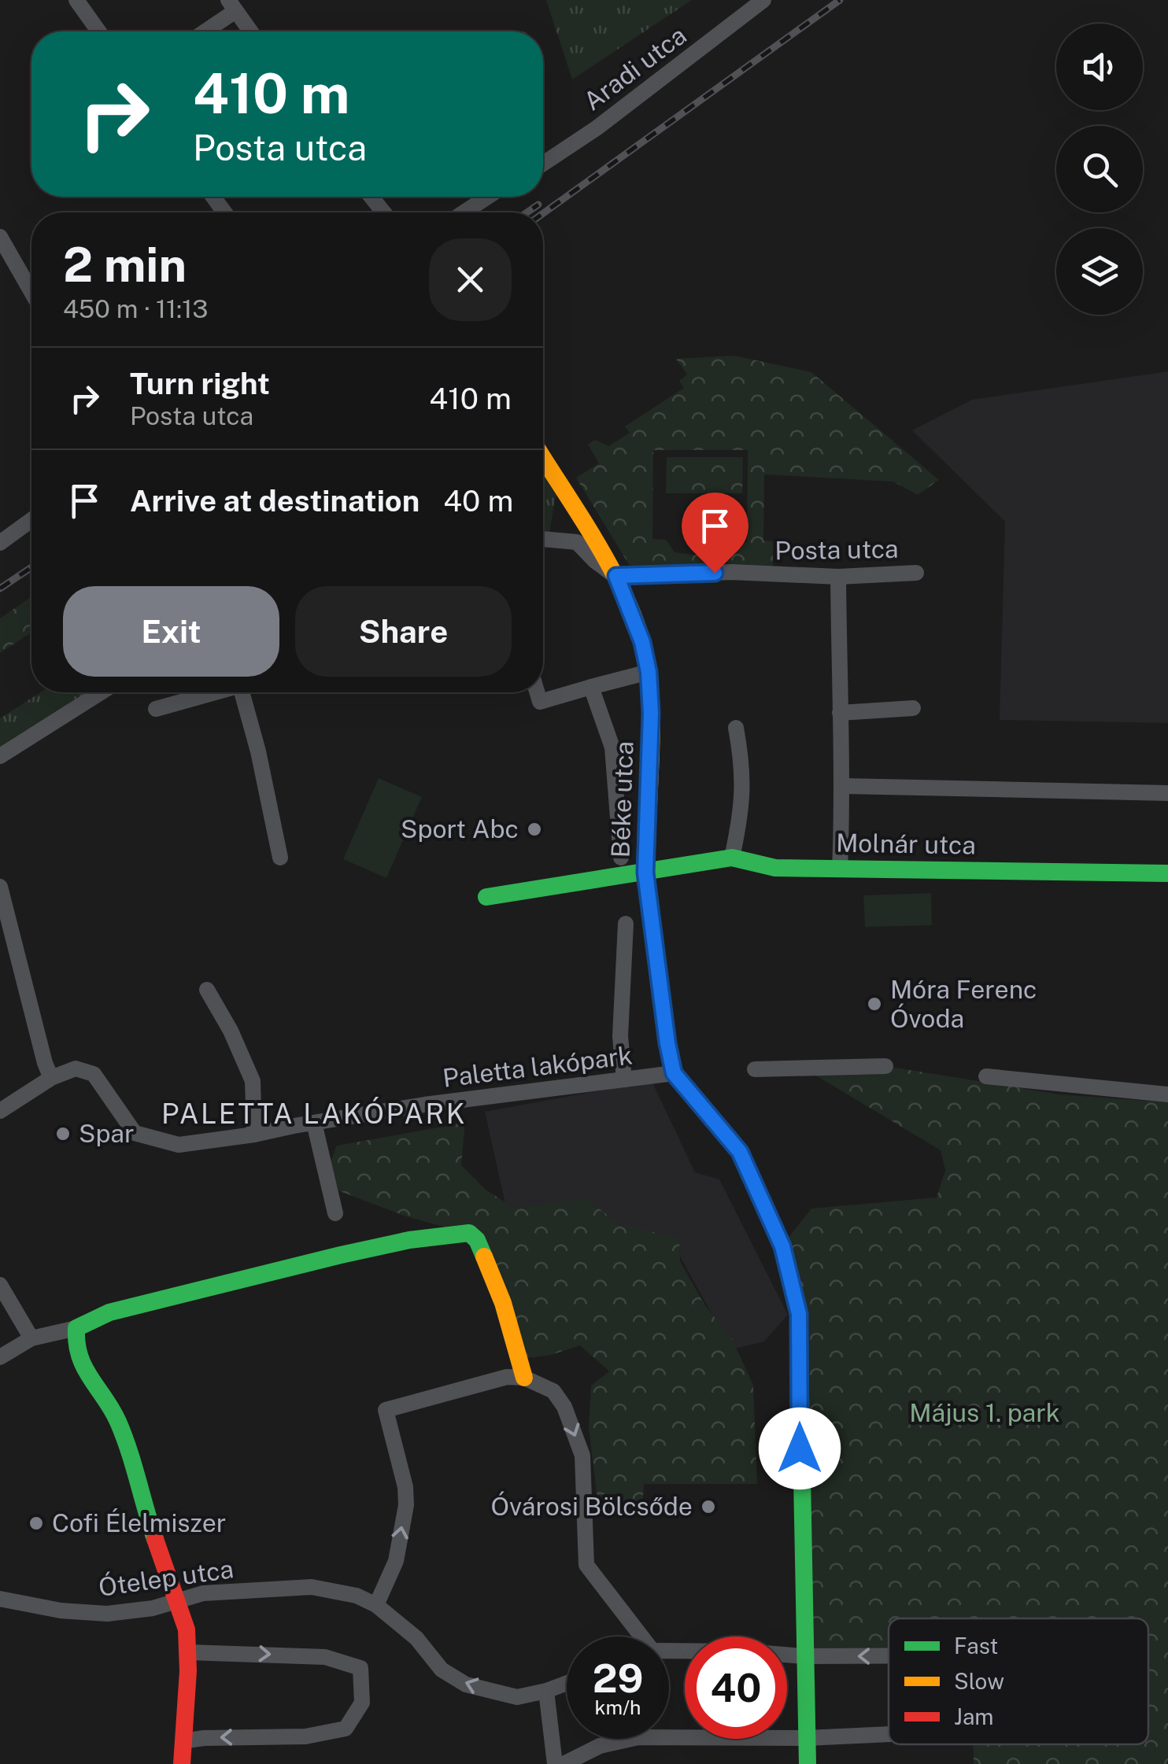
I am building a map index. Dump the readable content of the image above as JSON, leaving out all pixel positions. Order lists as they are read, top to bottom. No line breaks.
{"streets":{"street":["Aradi utca","Posta utca","Béke utca","Molnár utca","Paletta lakópark","Ótelep utca"]},"crossings":[["Posta utca","Béke utca"],["Béke utca","Molnár utca"],["Béke utca","Paletta lakópark"]],"districts":["PALETTA LAKÓPARK"],"parks":["Május 1. park"],"places":["Sport Abc","Móra Ferenc Óvoda","Spar","Óvárosi Bölcsőde","Cofi Élelmiszer"],"legend":["Fast","Slow","Jam"],"page":{"turn":["410 m","Posta utca"],"heading":["2 min","450 m · 11:13"],"list":[{"name":"Turn right","note":"Posta utca","value":"410 m"},{"name":"Arrive at destination","value":"40 m"}],"buttons":["Exit","Share"],"speed":"29 km/h","limit":"40"}}
